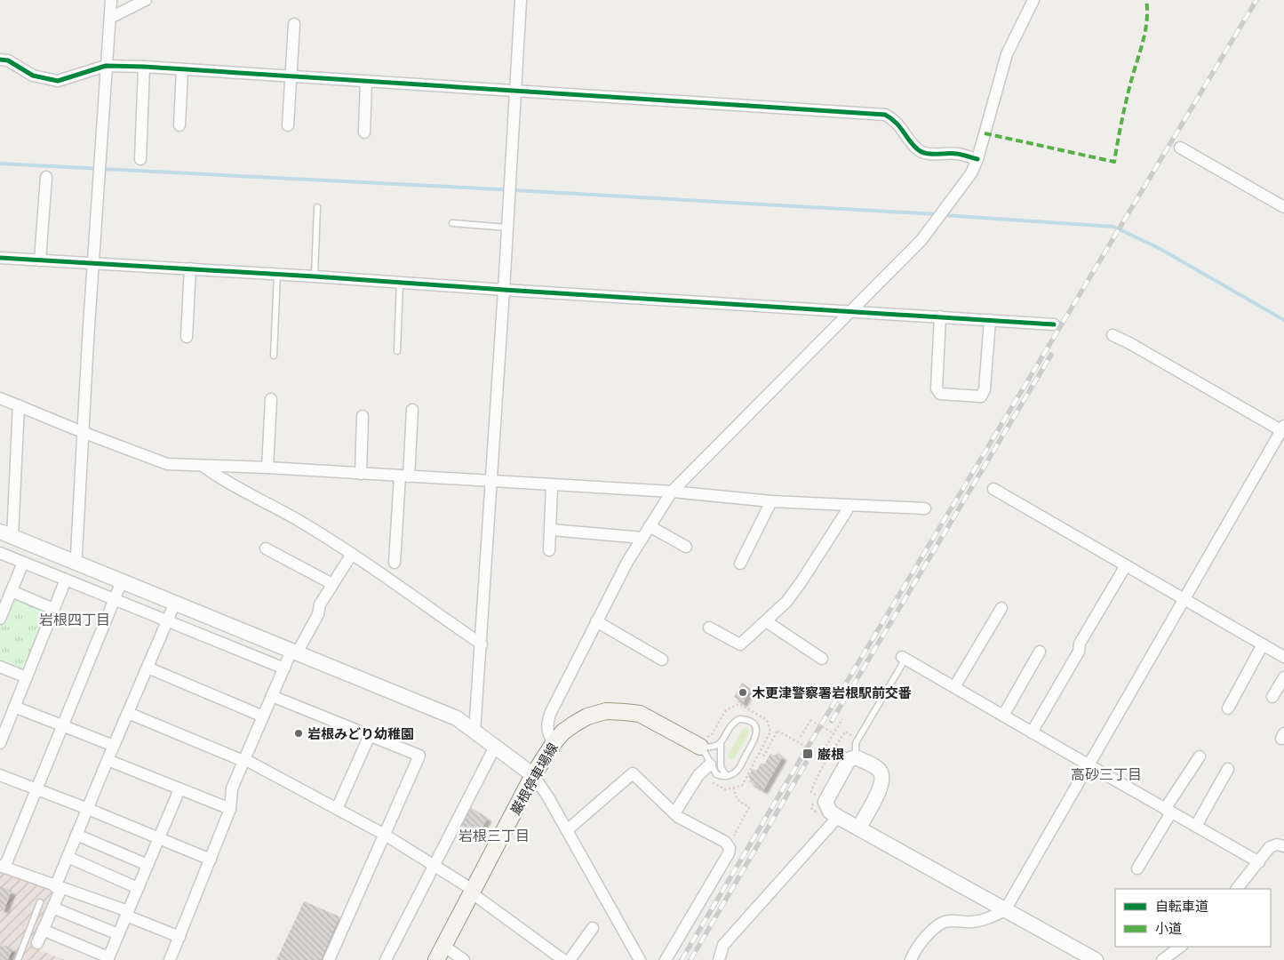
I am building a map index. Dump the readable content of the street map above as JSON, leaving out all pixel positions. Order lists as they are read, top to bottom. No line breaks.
{"streets":{"main road":["巌根停車場線"]},"districts":["岩根四丁目","高砂三丁目","岩根三丁目"],"places":{"other":["木更津警察署岩根駅前交番","岩根みどり幼稚園"],"transit":["巌根"]},"legend":["自転車道","小道"]}
